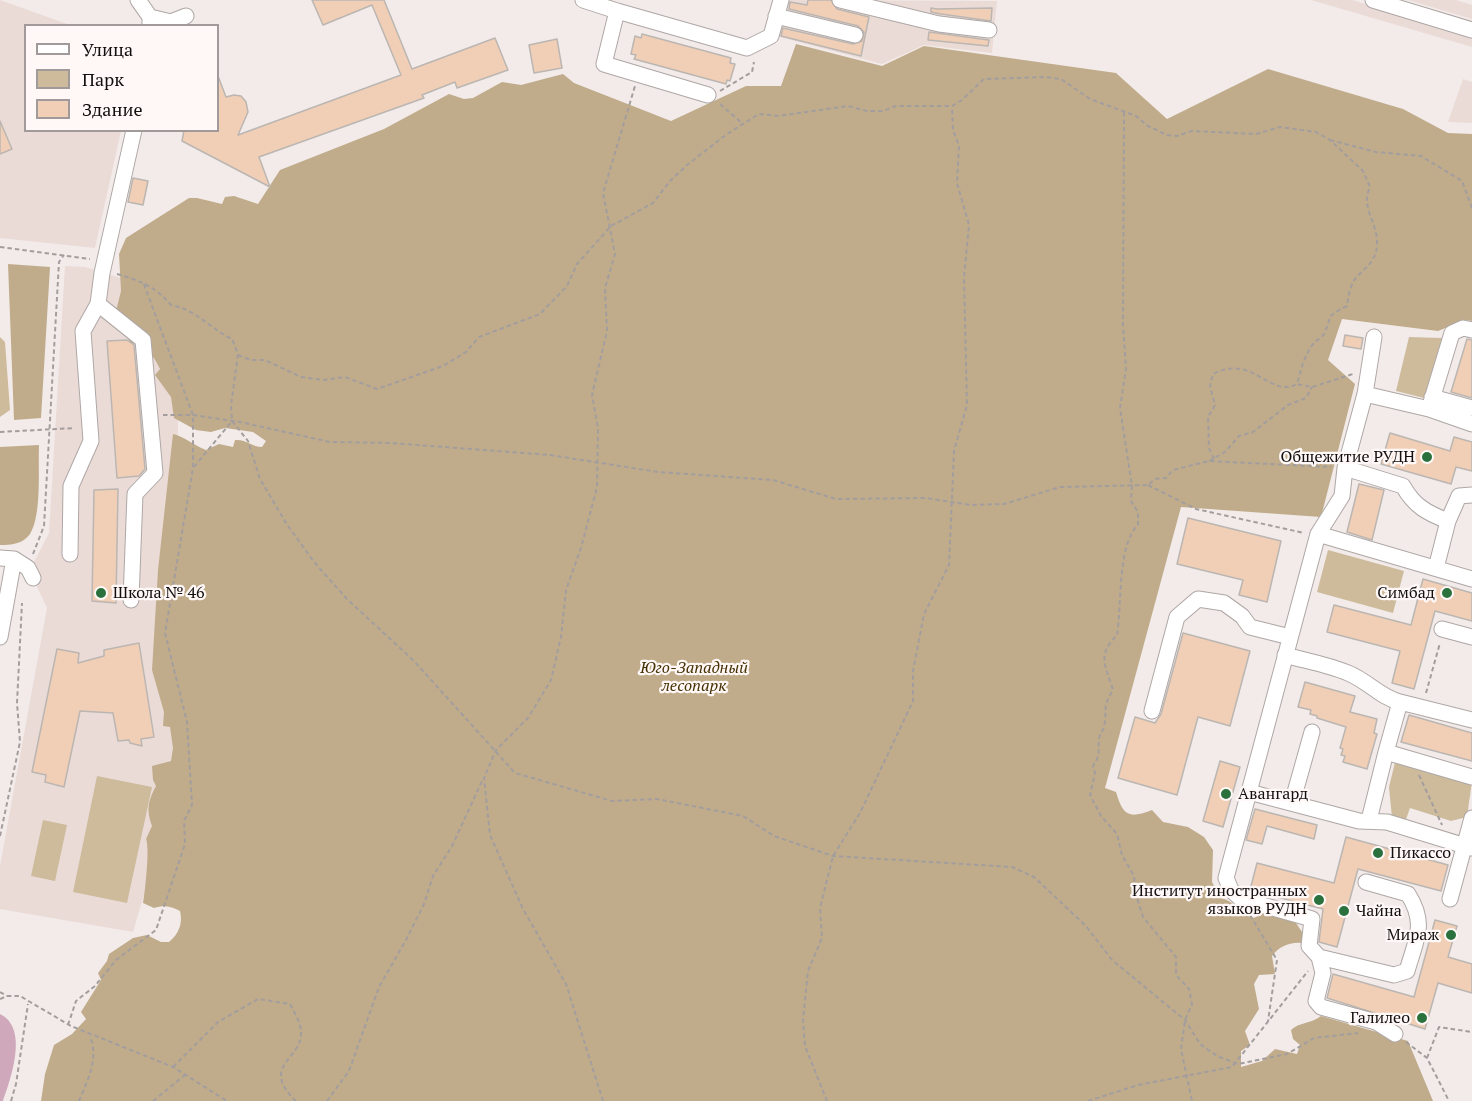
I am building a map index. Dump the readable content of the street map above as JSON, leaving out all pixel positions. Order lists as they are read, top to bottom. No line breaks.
{"parks":["Юго-Западный лесопарк"],"places":["Общежитие РУДН","Школа № 46","Симбад","Авангард","Пикассо","Институт иностранных языков РУДН","Чайна","Мираж","Галилео"],"legend":["Улица","Парк","Здание"]}
